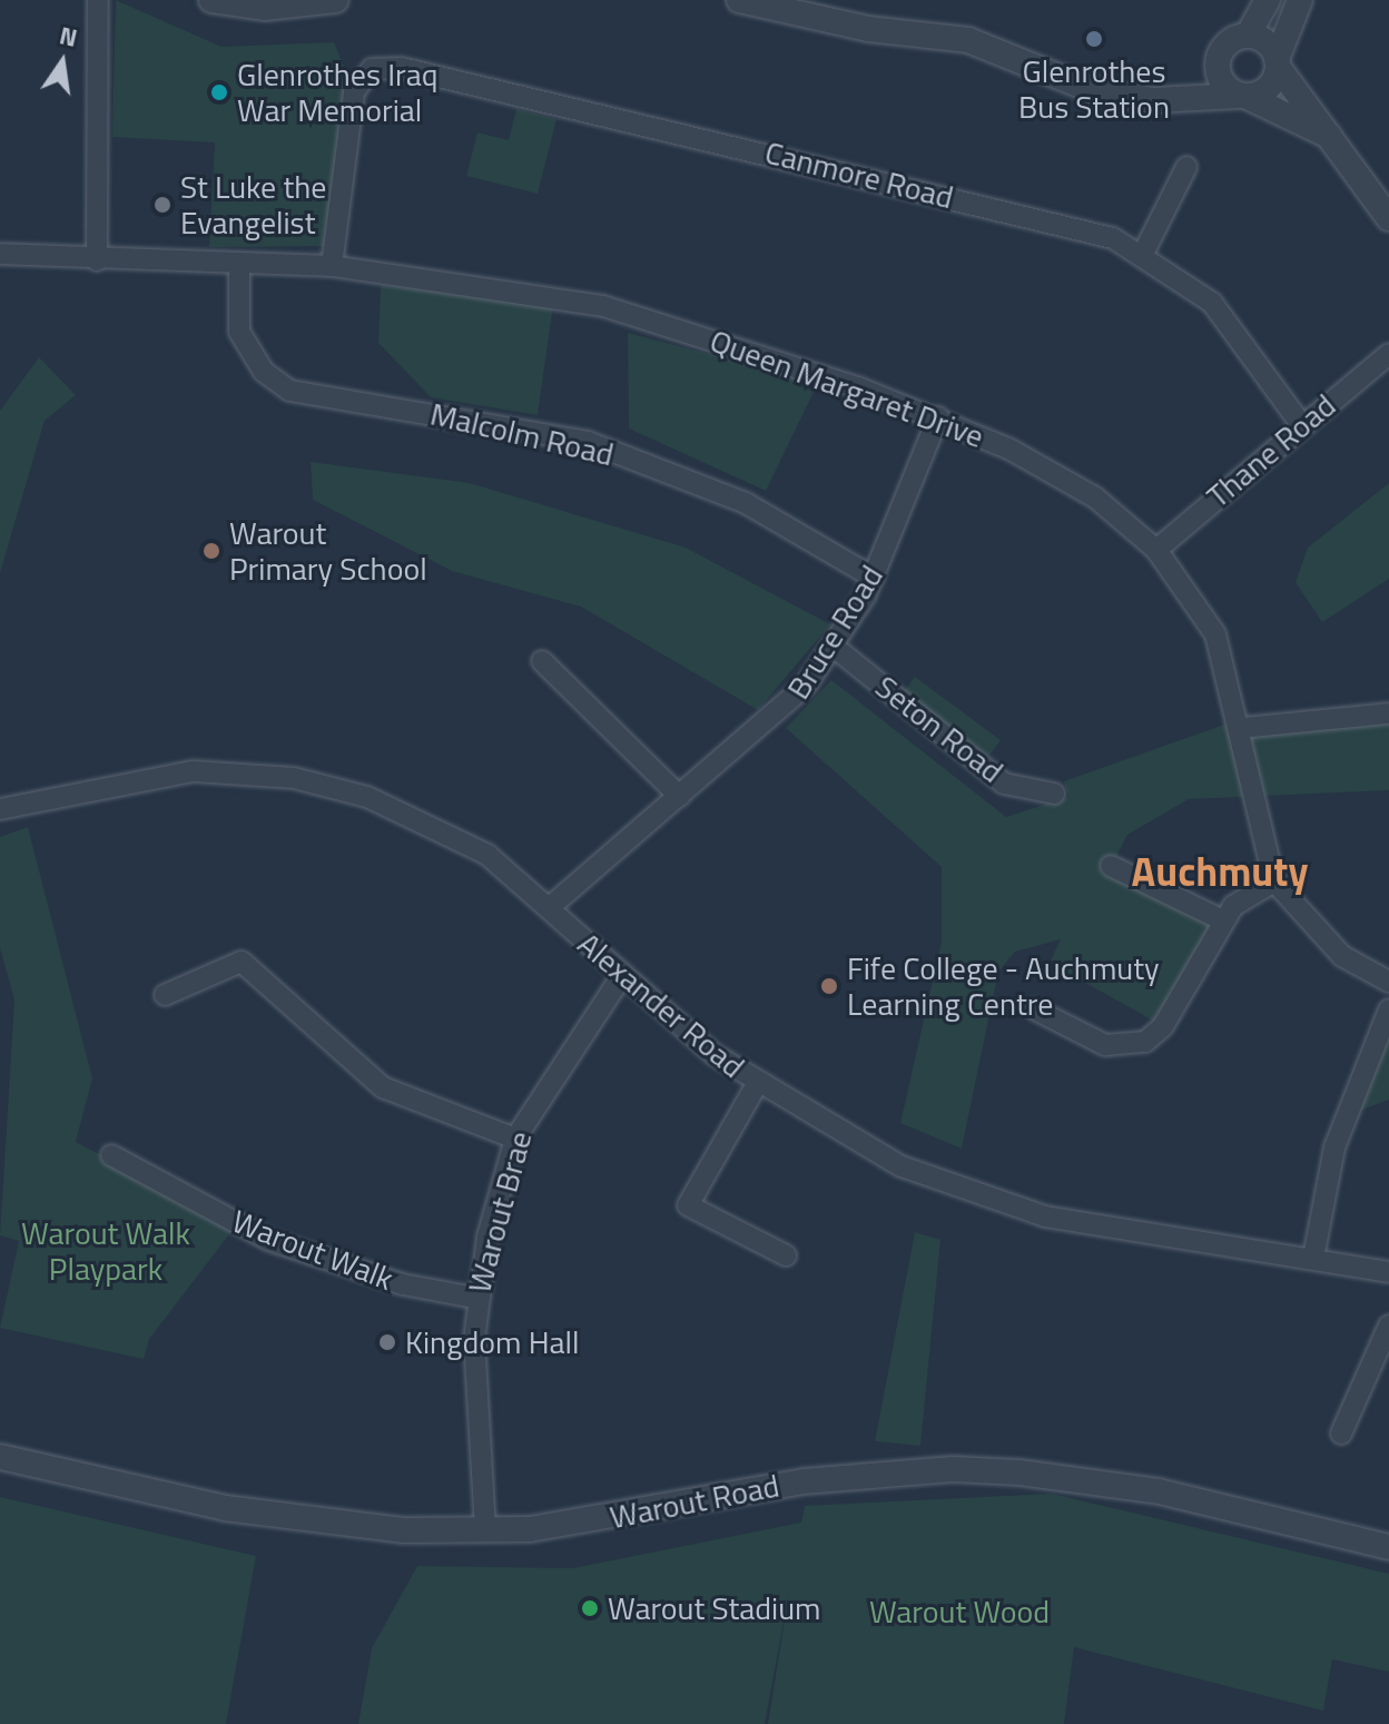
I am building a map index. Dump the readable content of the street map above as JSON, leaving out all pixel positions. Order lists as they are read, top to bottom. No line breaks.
{"streets":{"street":["Canmore Road","Queen Margaret Drive","Malcolm Road","Thane Road","Bruce Road","Seton Road","Alexander Road","Warout Brae","Warout Walk","Warout Road"]},"crossings":[["Canmore Road","Queen Margaret Drive"],["Canmore Road","Thane Road"],["Queen Margaret Drive","Malcolm Road"],["Queen Margaret Drive","Thane Road"],["Queen Margaret Drive","Bruce Road"],["Malcolm Road","Bruce Road"],["Bruce Road","Seton Road"],["Bruce Road","Alexander Road"],["Alexander Road","Warout Brae"],["Warout Brae","Warout Walk"],["Warout Brae","Warout Road"]],"districts":["Auchmuty"],"parks":["Warout Walk Playpark","Warout Wood"],"places":["Glenrothes Bus Station","Glenrothes Iraq War Memorial","St Luke the Evangelist","Warout Primary School","Fife College - Auchmuty Learning Centre","Kingdom Hall","Warout Stadium"],"north":"top"}
